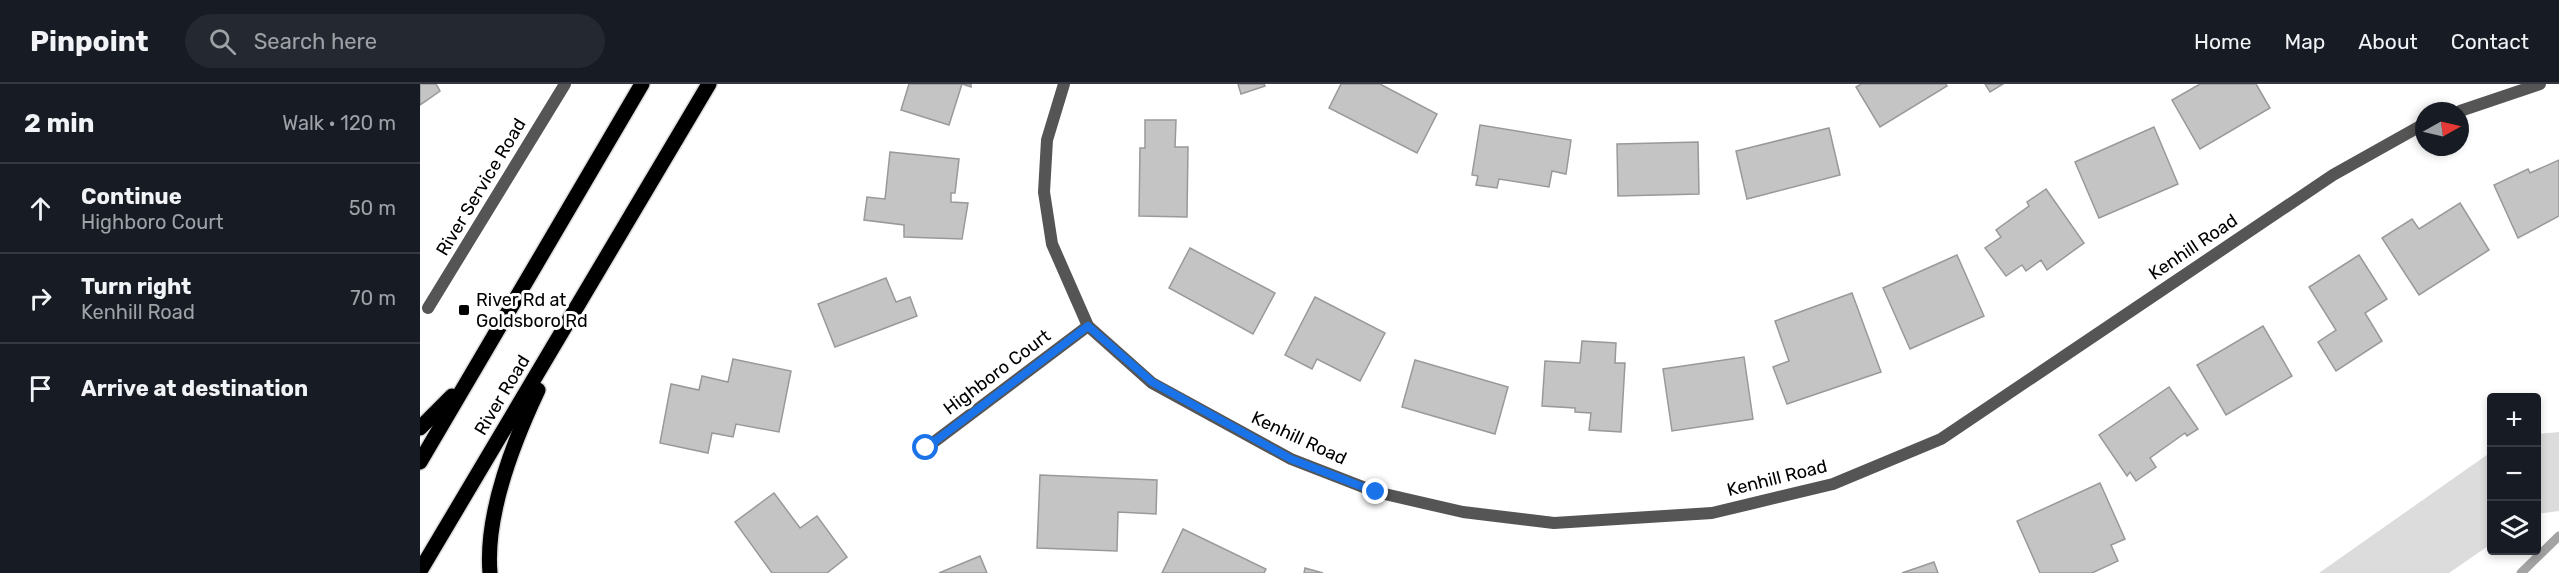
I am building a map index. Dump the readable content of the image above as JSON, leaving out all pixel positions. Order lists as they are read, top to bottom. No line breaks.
{"streets":{"main road":["River Road"],"street":["River Service Road","Kenhill Road","Highboro Court"]},"crossings":[["Kenhill Road","Highboro Court"]],"places":{"transit":["River Rd at Goldsboro Rd"]},"north":"right","page":{"header":"Pinpoint","search":"Search here","nav":["Home","Map","About","Contact"],"heading":["2 min","Walk · 120 m"],"list":[["Continue","Highboro Court","50 m"],["Turn right","Kenhill Road","70 m"],"Arrive at destination"],"map_buttons":["+","−"]}}
